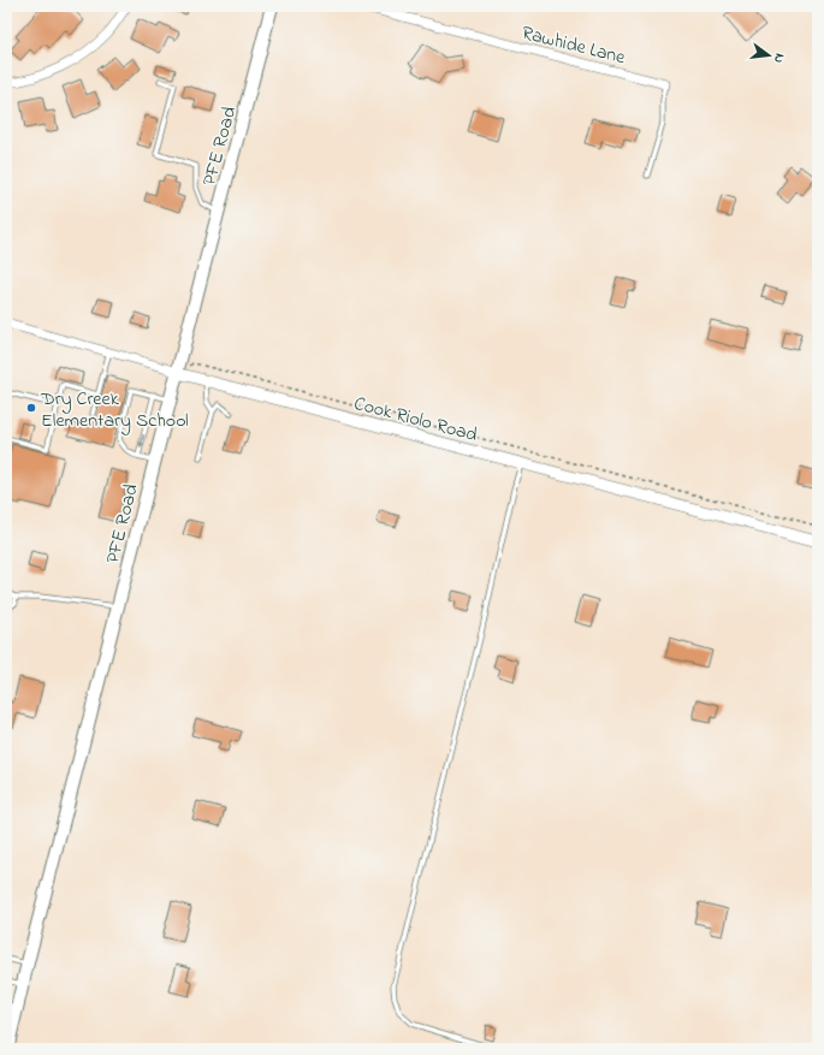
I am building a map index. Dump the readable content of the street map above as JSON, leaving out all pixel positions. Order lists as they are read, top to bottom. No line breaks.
{"streets":{"main road":["PFE Road"],"street":["Rawhide Lane","Cook Riolo Road"]},"crossings":[["PFE Road","Cook Riolo Road"]],"places":["Dry Creek Elementary School"],"north":"right"}
